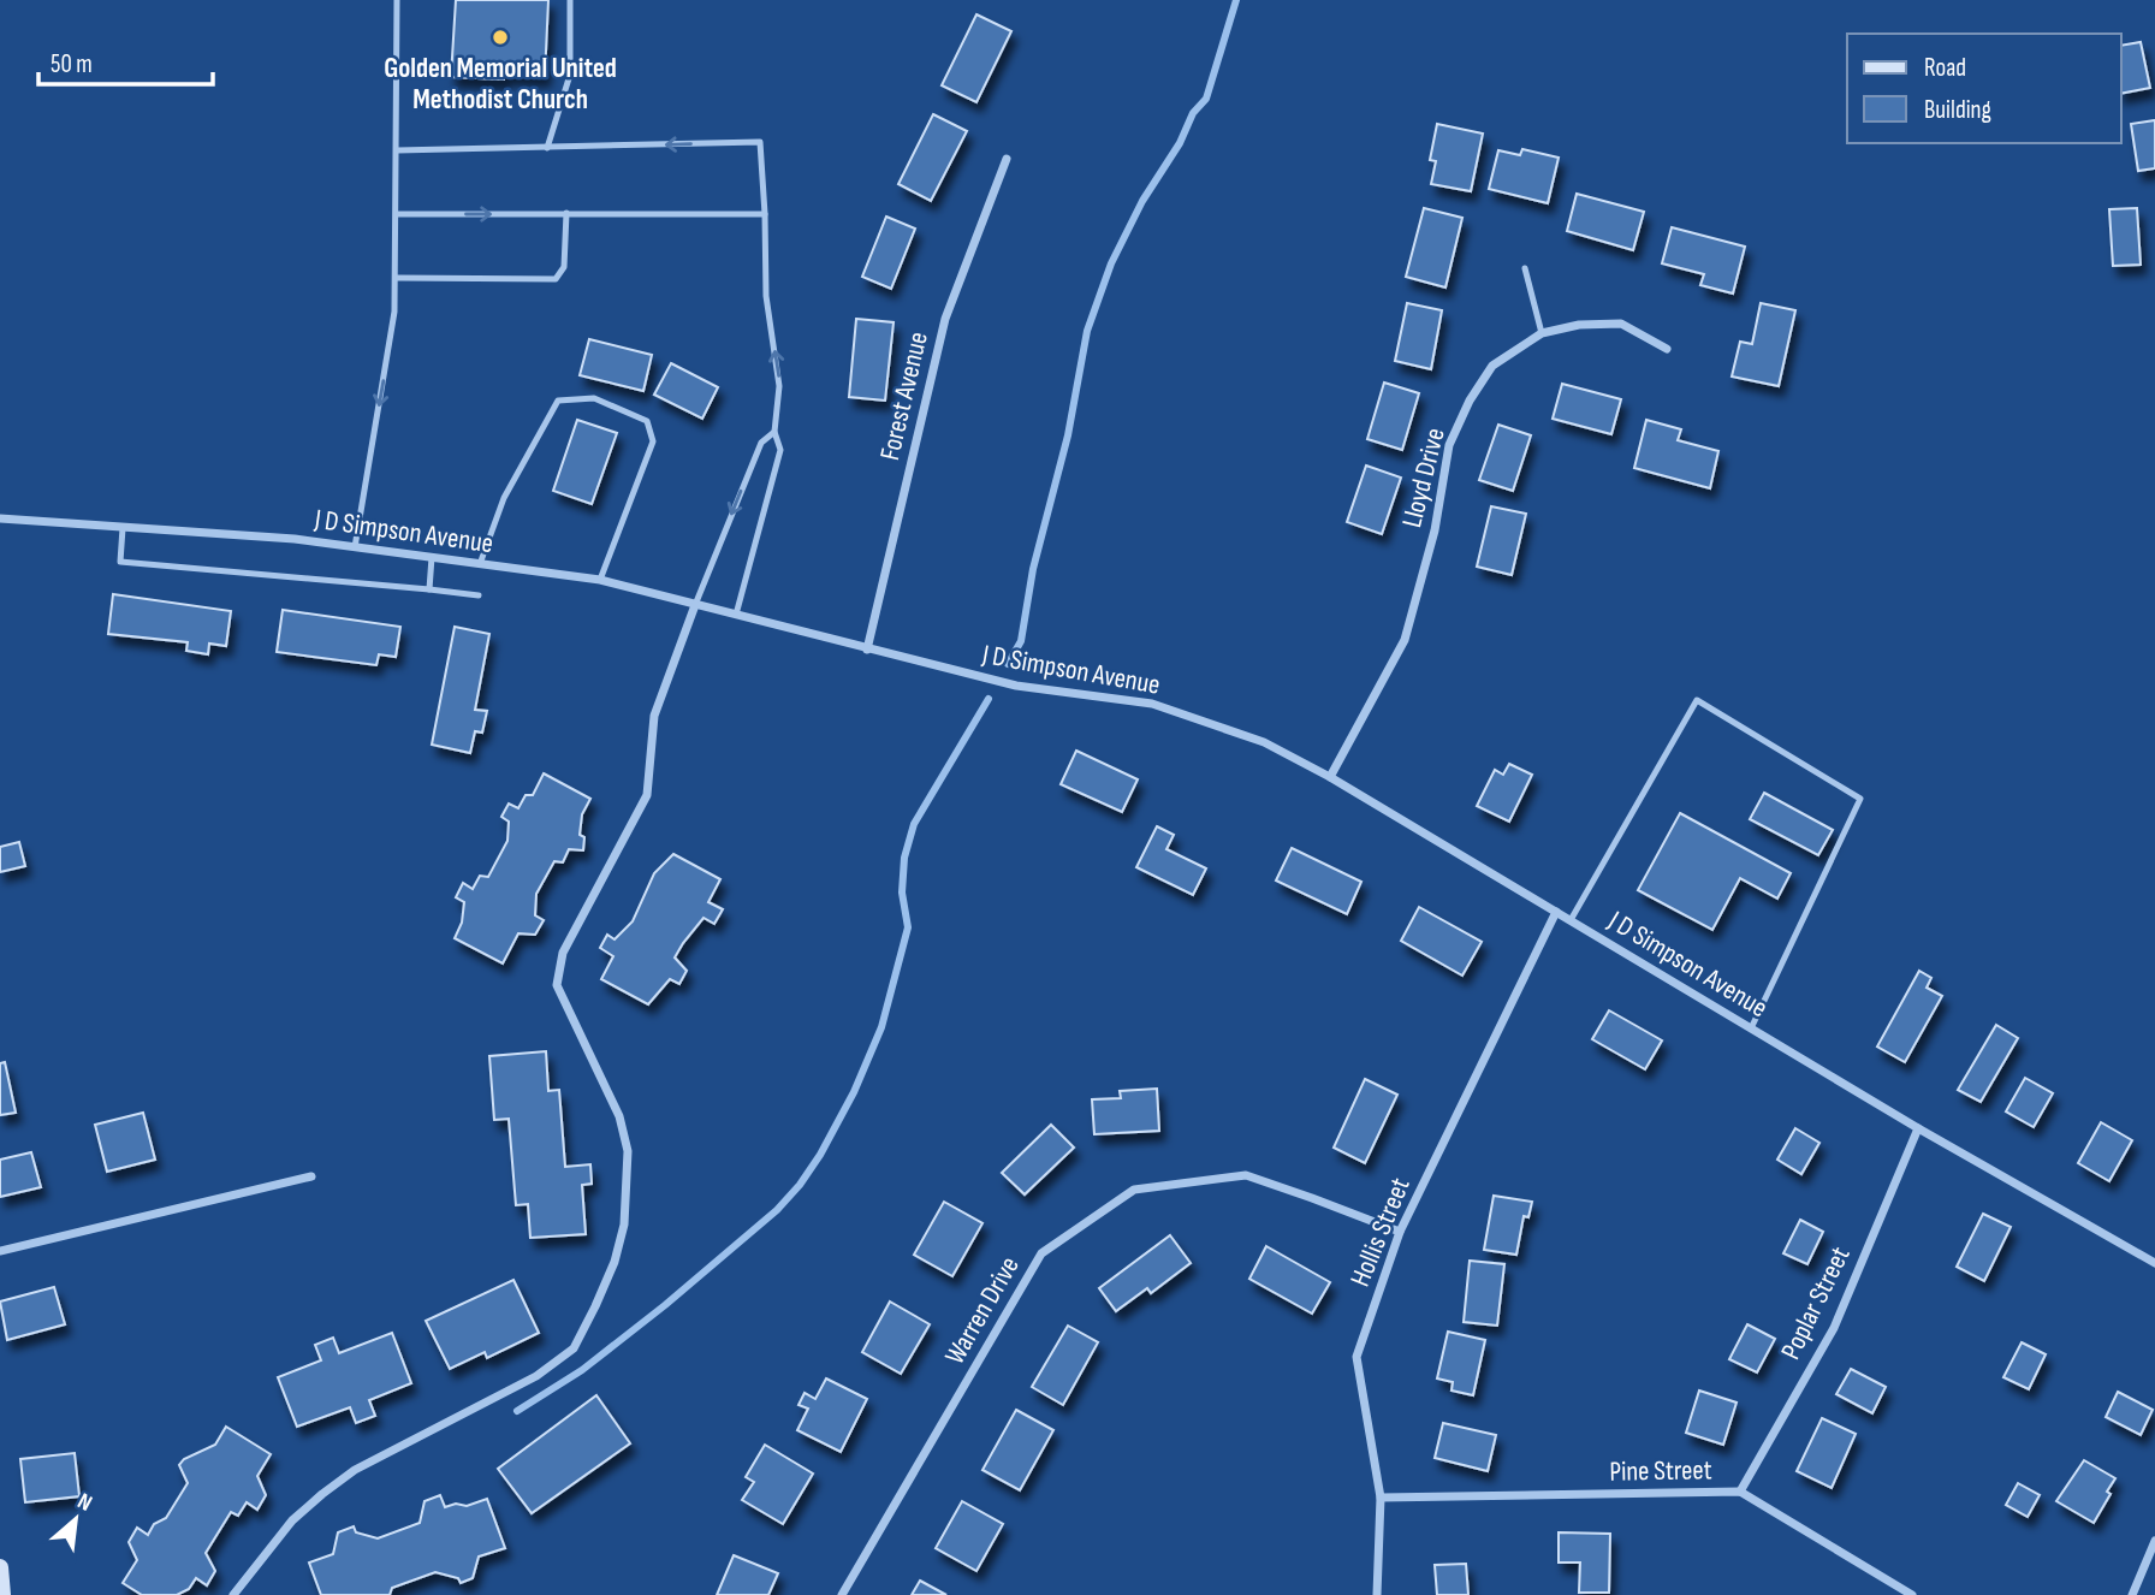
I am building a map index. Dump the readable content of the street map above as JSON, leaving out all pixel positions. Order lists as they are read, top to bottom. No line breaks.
{"streets":{"street":["Forest Avenue","Lloyd Drive","J D Simpson Avenue","Hollis Street","Poplar Street","Warren Drive","Pine Street"]},"crossings":[["Forest Avenue","J D Simpson Avenue"],["Lloyd Drive","J D Simpson Avenue"],["J D Simpson Avenue","Hollis Street"],["J D Simpson Avenue","Poplar Street"],["Hollis Street","Warren Drive"],["Hollis Street","Pine Street"],["Poplar Street","Pine Street"]],"places":["Golden Memorial United Methodist Church"],"legend":["Road","Building"],"scale_bar":"50 m","north":"top right"}
